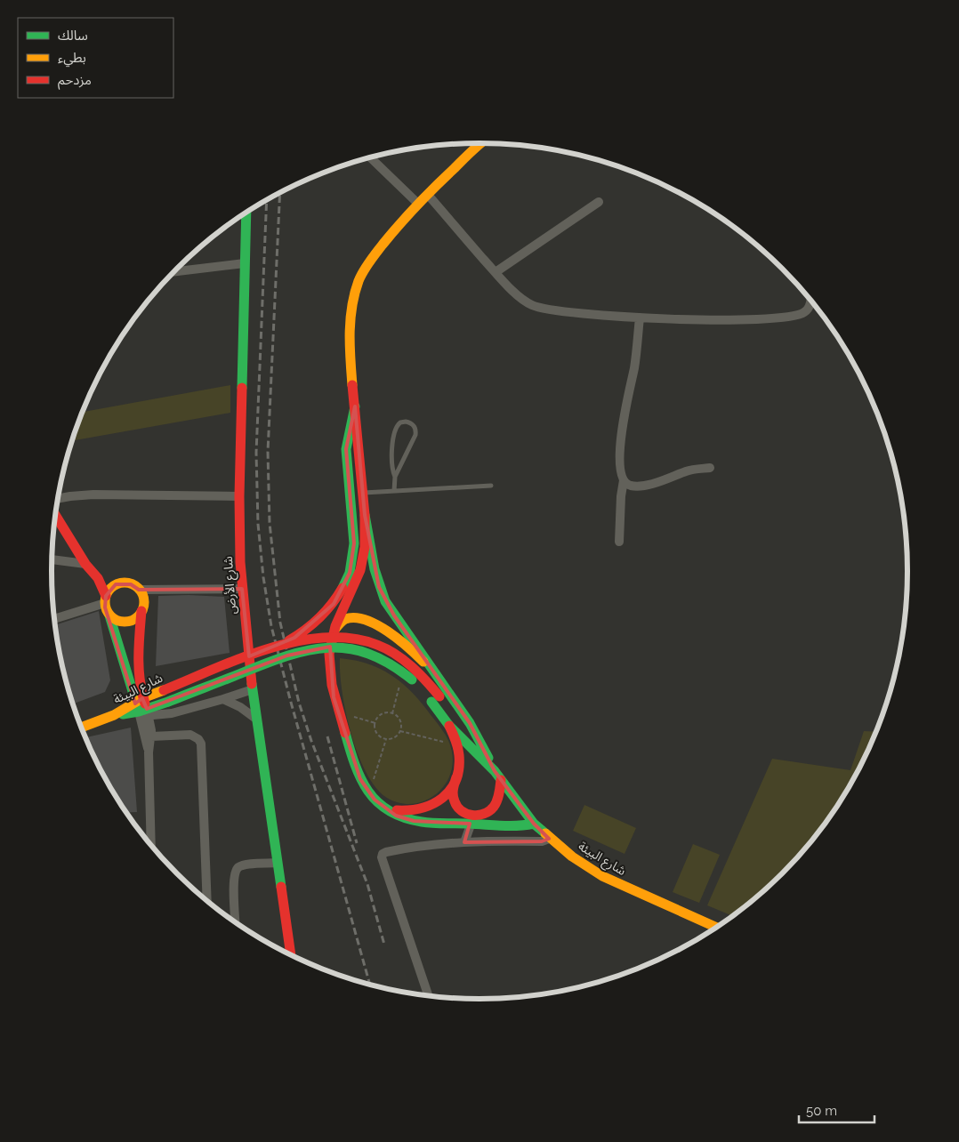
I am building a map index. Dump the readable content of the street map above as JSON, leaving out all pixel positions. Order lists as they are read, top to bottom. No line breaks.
{"streets":{"main road":["شارع الأرض","شارع البيئة"]},"legend":["سالك","بطيء","مزدحم"],"scale_bar":"50 m"}
